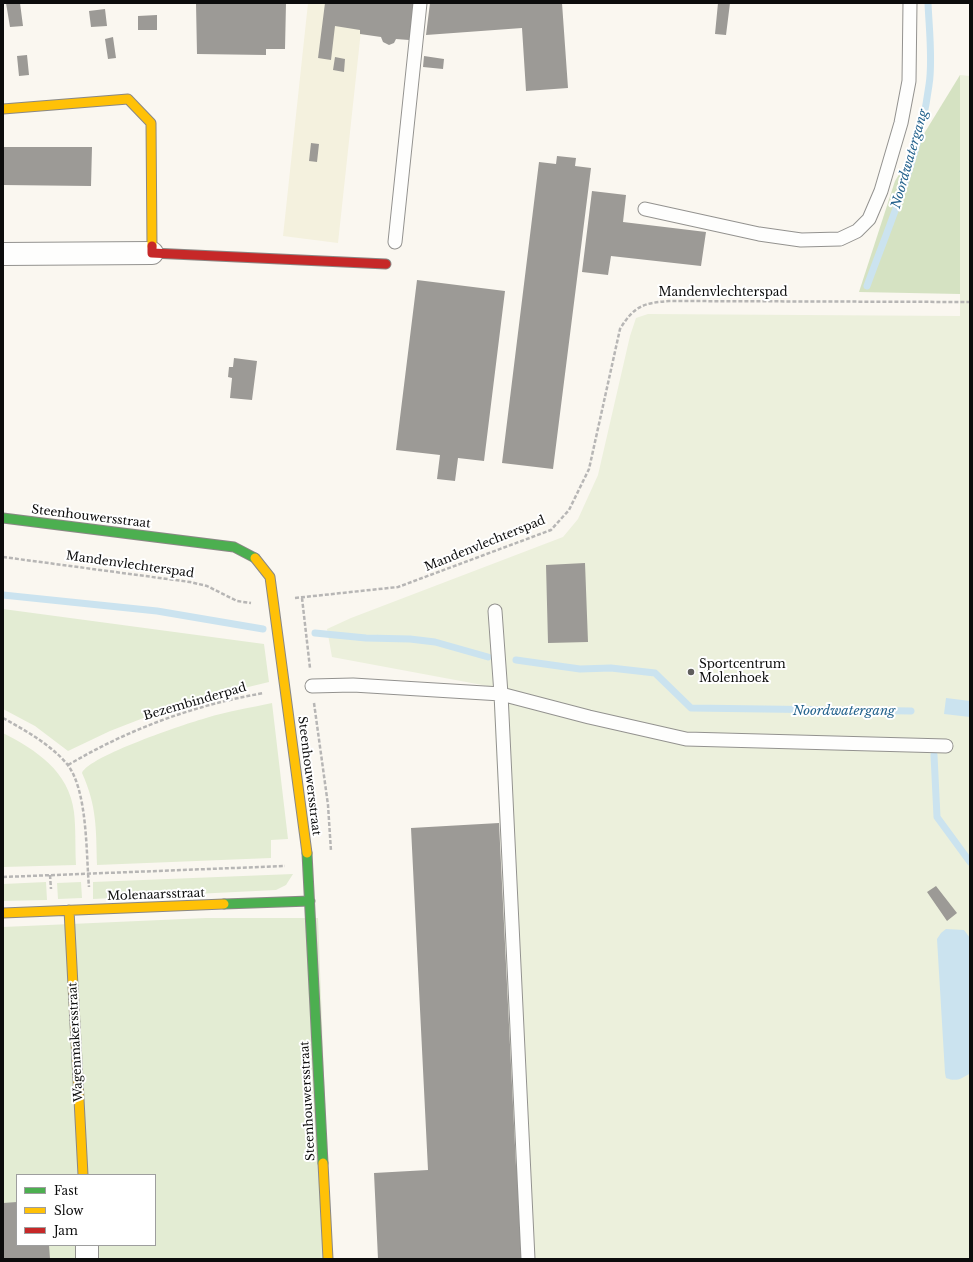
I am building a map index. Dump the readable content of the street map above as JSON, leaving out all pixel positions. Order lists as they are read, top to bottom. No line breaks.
{"streets":{"street":["Steenhouwersstraat","Molenaarsstraat","Wagenmakersstraat"],"path":["Mandenvlechterspad","Bezembinderpad"]},"crossings":[["Mandenvlechterspad","Steenhouwersstraat"],["Steenhouwersstraat","Bezembinderpad"],["Steenhouwersstraat","Molenaarsstraat"],["Molenaarsstraat","Wagenmakersstraat"]],"water":["Noordwatergang"],"places":["Sportcentrum Molenhoek"],"legend":["Fast","Slow","Jam"]}
